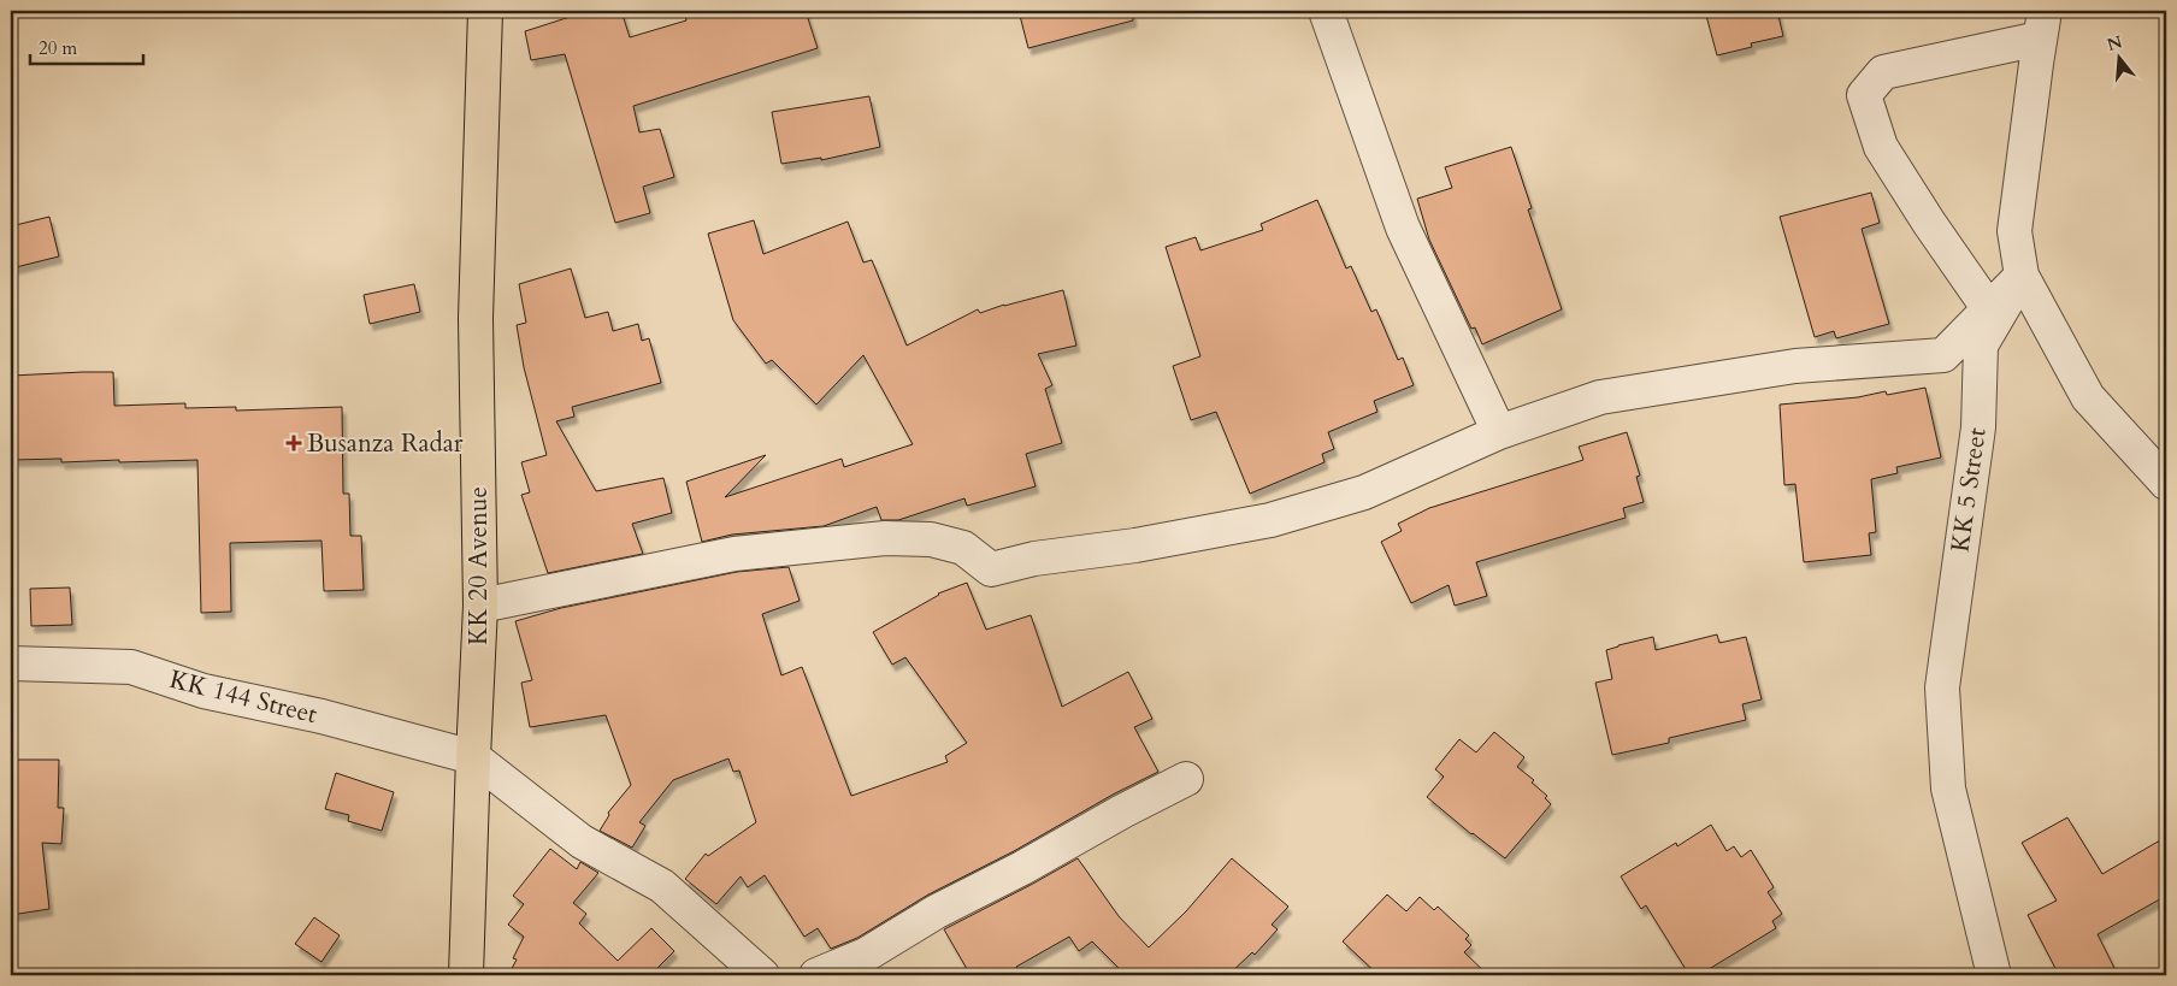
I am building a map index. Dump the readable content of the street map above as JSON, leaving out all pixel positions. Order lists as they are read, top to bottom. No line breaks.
{"streets":{"main road":["KK 20 Avenue"],"street":["KK 5 Street","KK 144 Street"]},"crossings":[["KK 20 Avenue","KK 144 Street"]],"places":{"health":["Busanza Radar"]},"scale_bar":"20 m","north":"top"}
